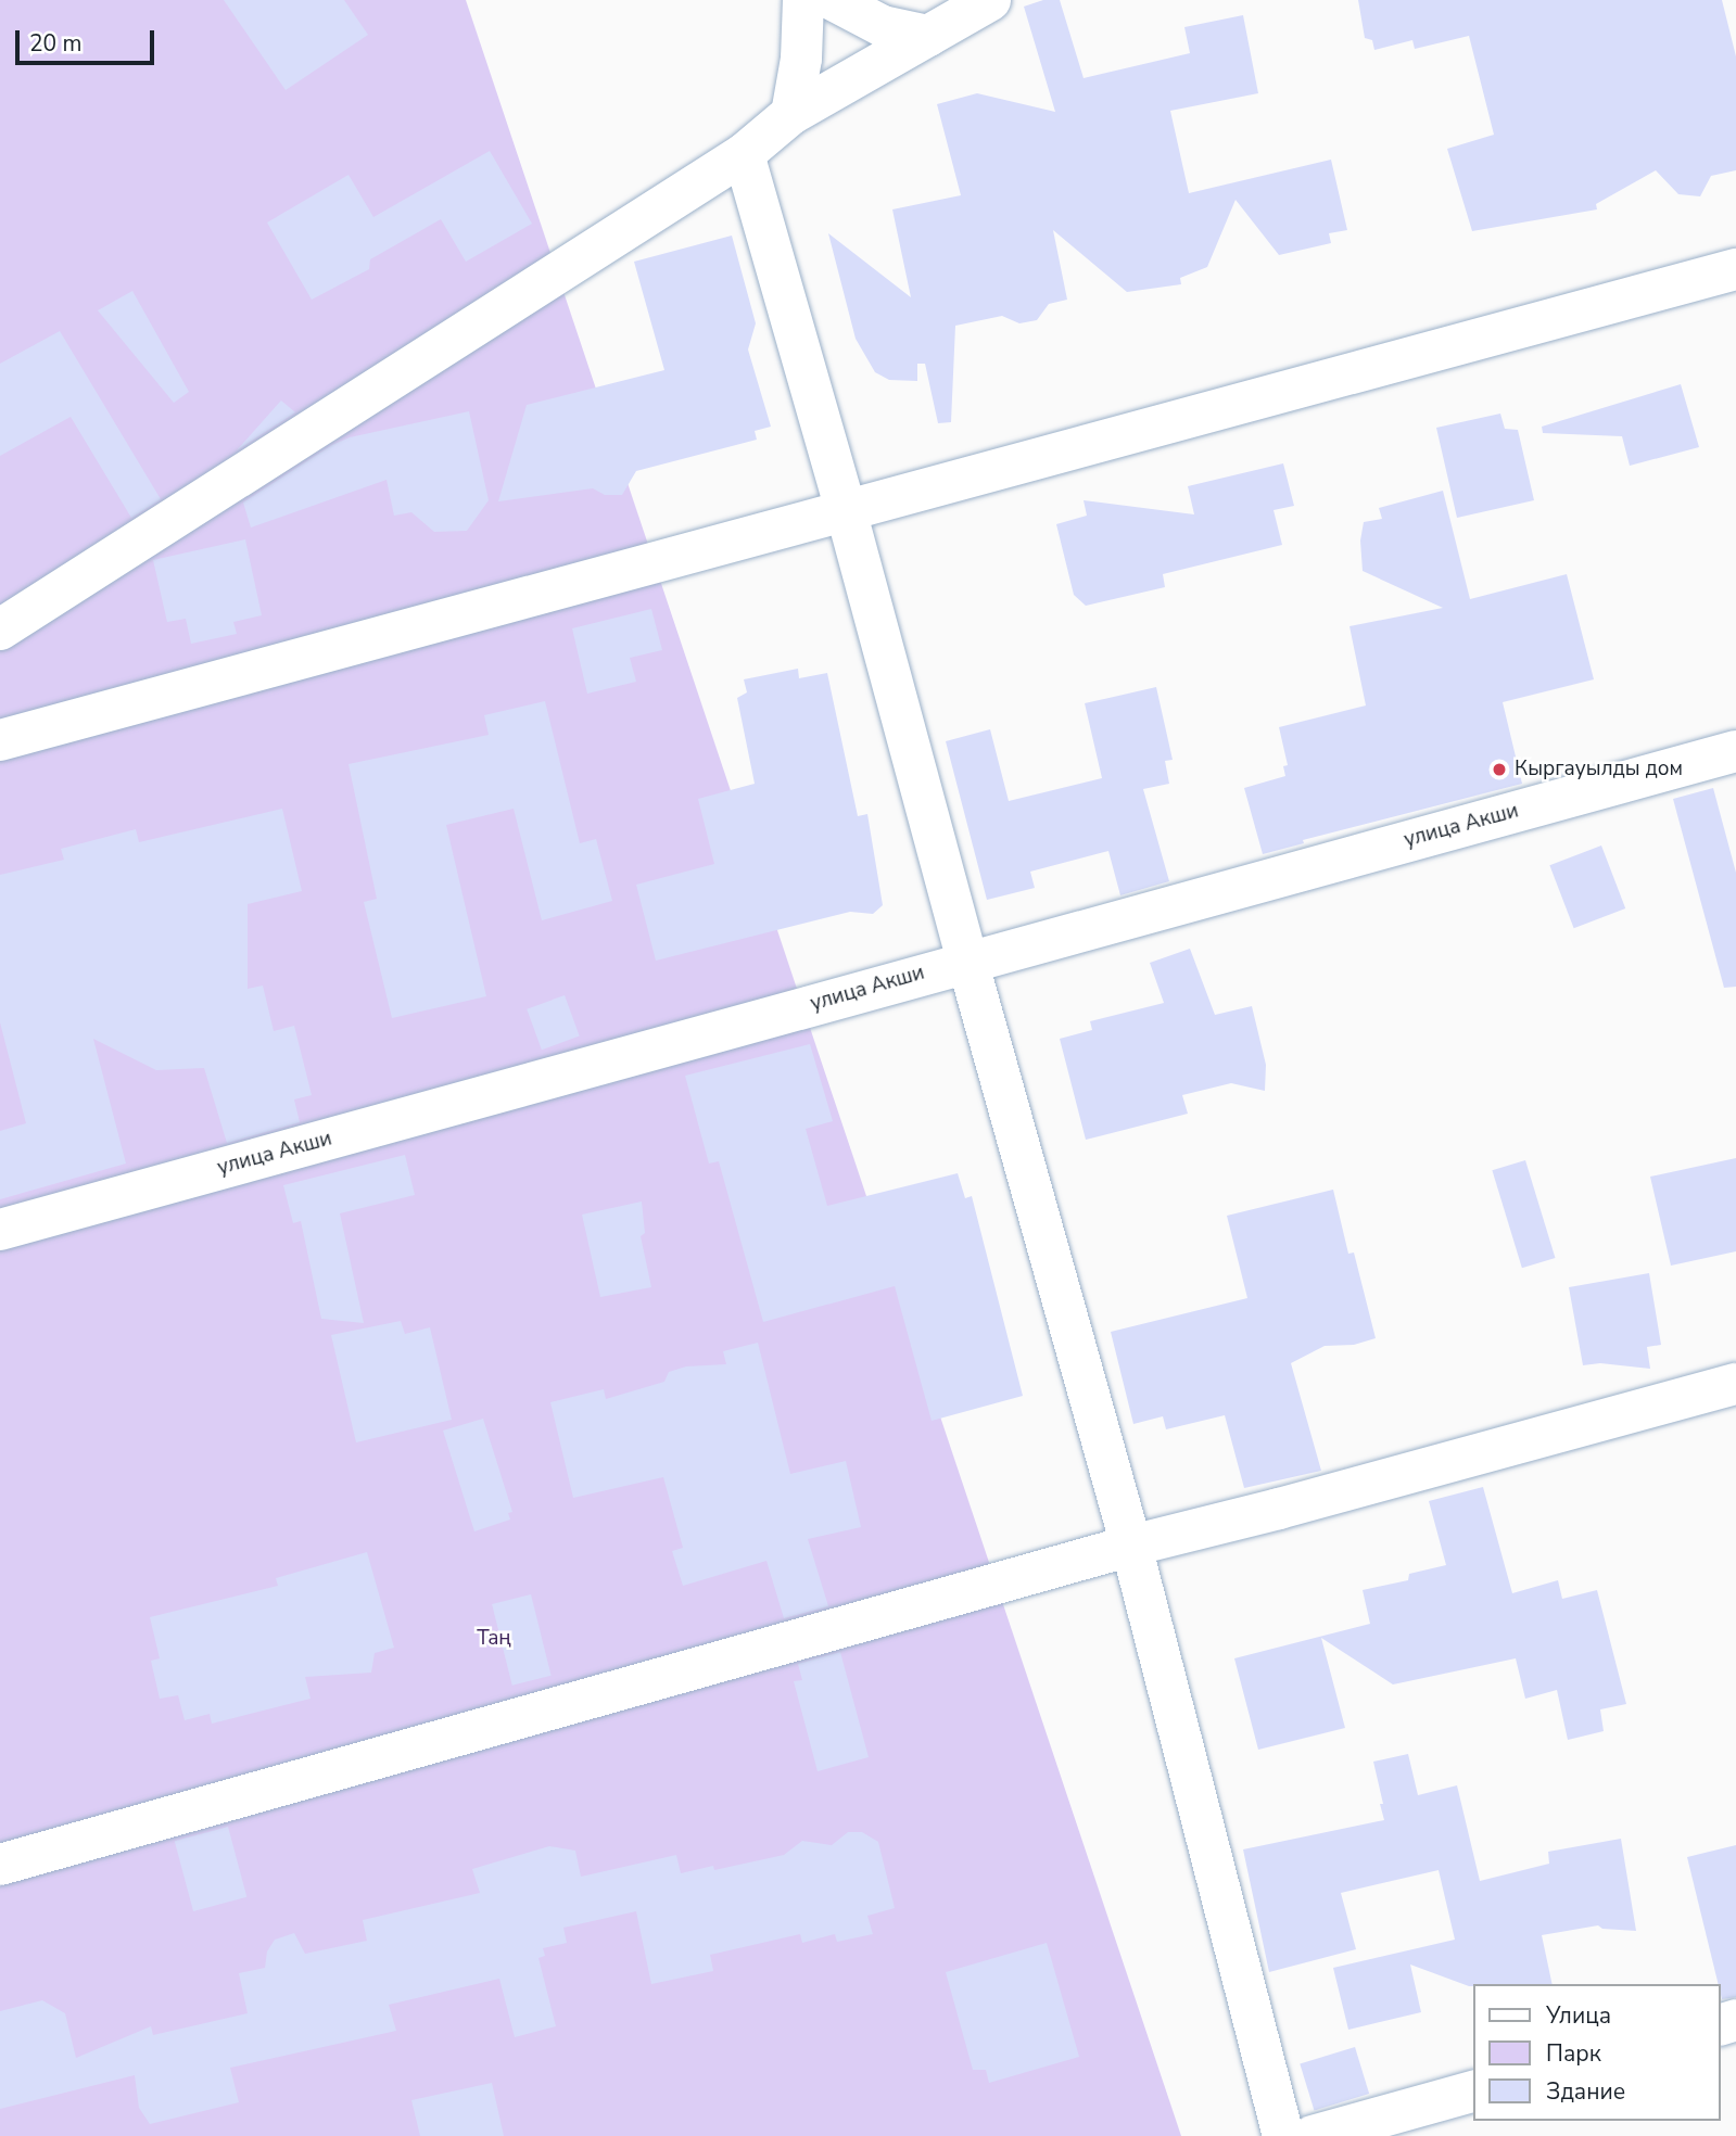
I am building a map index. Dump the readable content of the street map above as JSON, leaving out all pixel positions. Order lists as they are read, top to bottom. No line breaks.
{"streets":{"street":["улица Акши"]},"parks":["Таң"],"places":["Кыргауылды дом"],"legend":["Улица","Парк","Здание"],"scale_bar":"20 m"}
